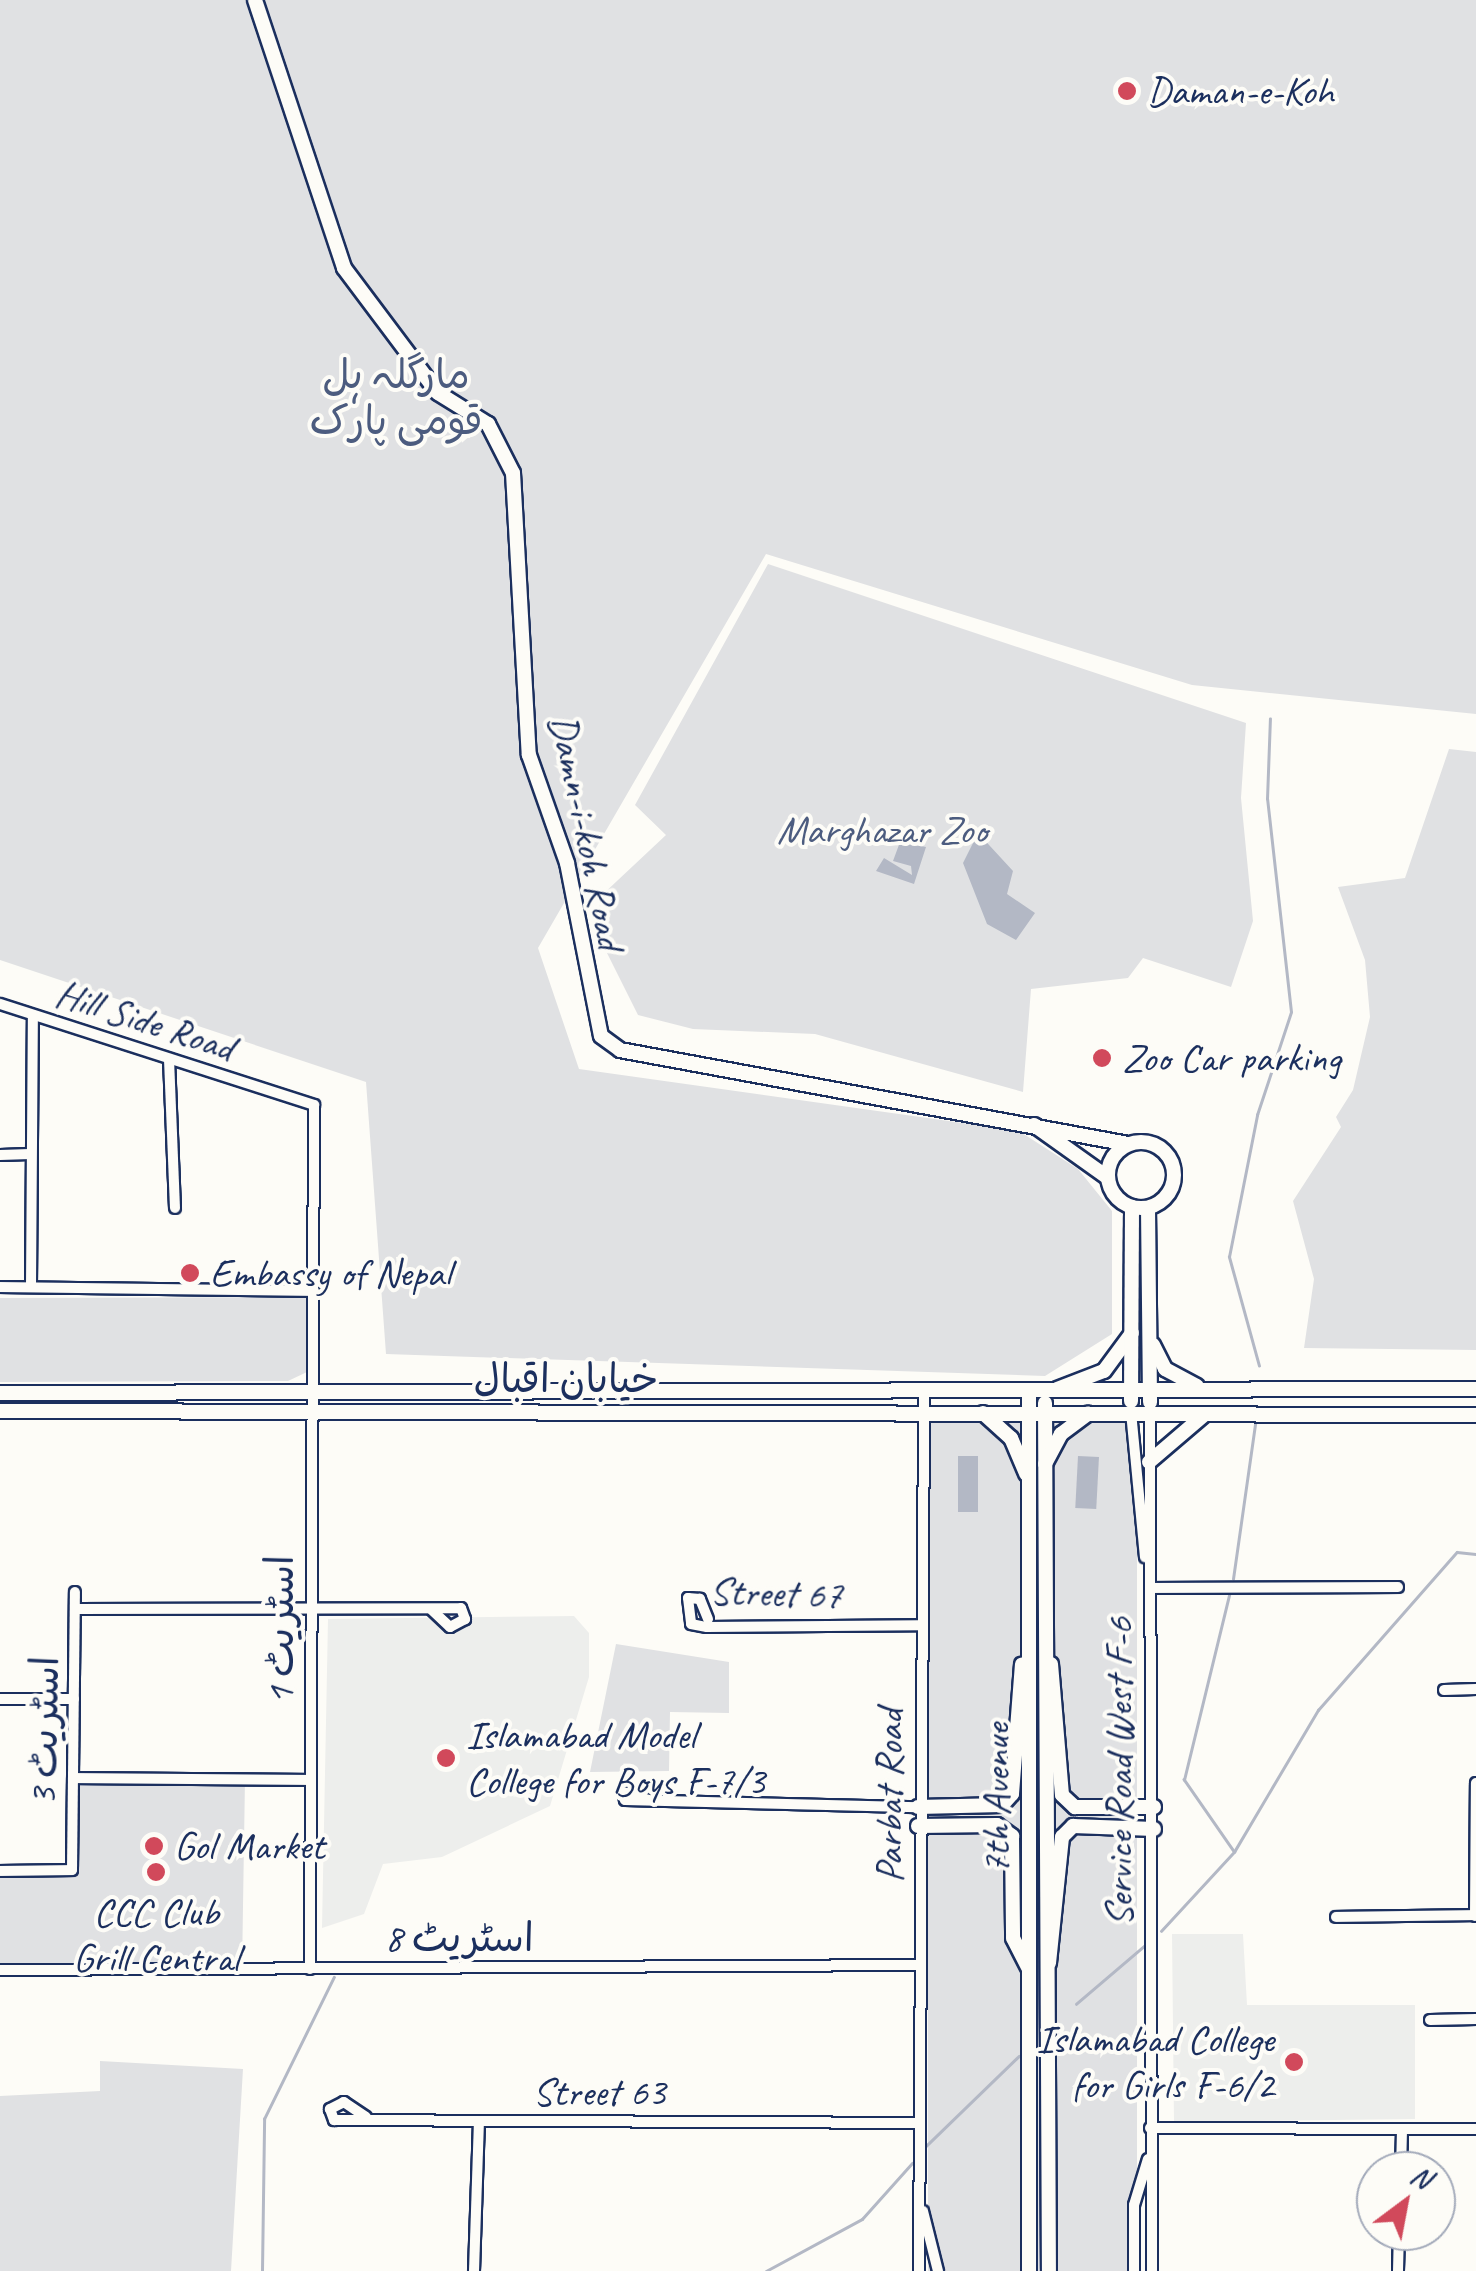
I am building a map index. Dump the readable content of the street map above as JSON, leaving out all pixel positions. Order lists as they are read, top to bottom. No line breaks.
{"streets":{"main road":["Damn-i-koh Road","خیابان اقبال","Service Road West F-6","7th Avenue"],"street":["Hill Side Road","Street 67","اسٹریٹ 1","اسٹریٹ 3","Parbat Road","اسٹریٹ 8","Street 63"]},"crossings":[["Hill Side Road","اسٹریٹ 1"],["خیابان اقبال","اسٹریٹ 1"],["خیابان اقبال","Service Road West F-6"],["خیابان اقبال","Parbat Road"],["خیابان اقبال","7th Avenue"],["Street 67","Parbat Road"],["اسٹریٹ 1","اسٹریٹ 8"],["Parbat Road","اسٹریٹ 8"],["Parbat Road","Street 63"]],"parks":["مارگلہ ہل قومی پارک","Marghazar Zoo"],"places":["Daman-e-Koh","Zoo Car parking","Embassy of Nepal","Islamabad Model College for Boys F-7/3","Gol Market","CCC Club Grill Central","Islamabad College for Girls F-6/2"],"north":"top right"}
